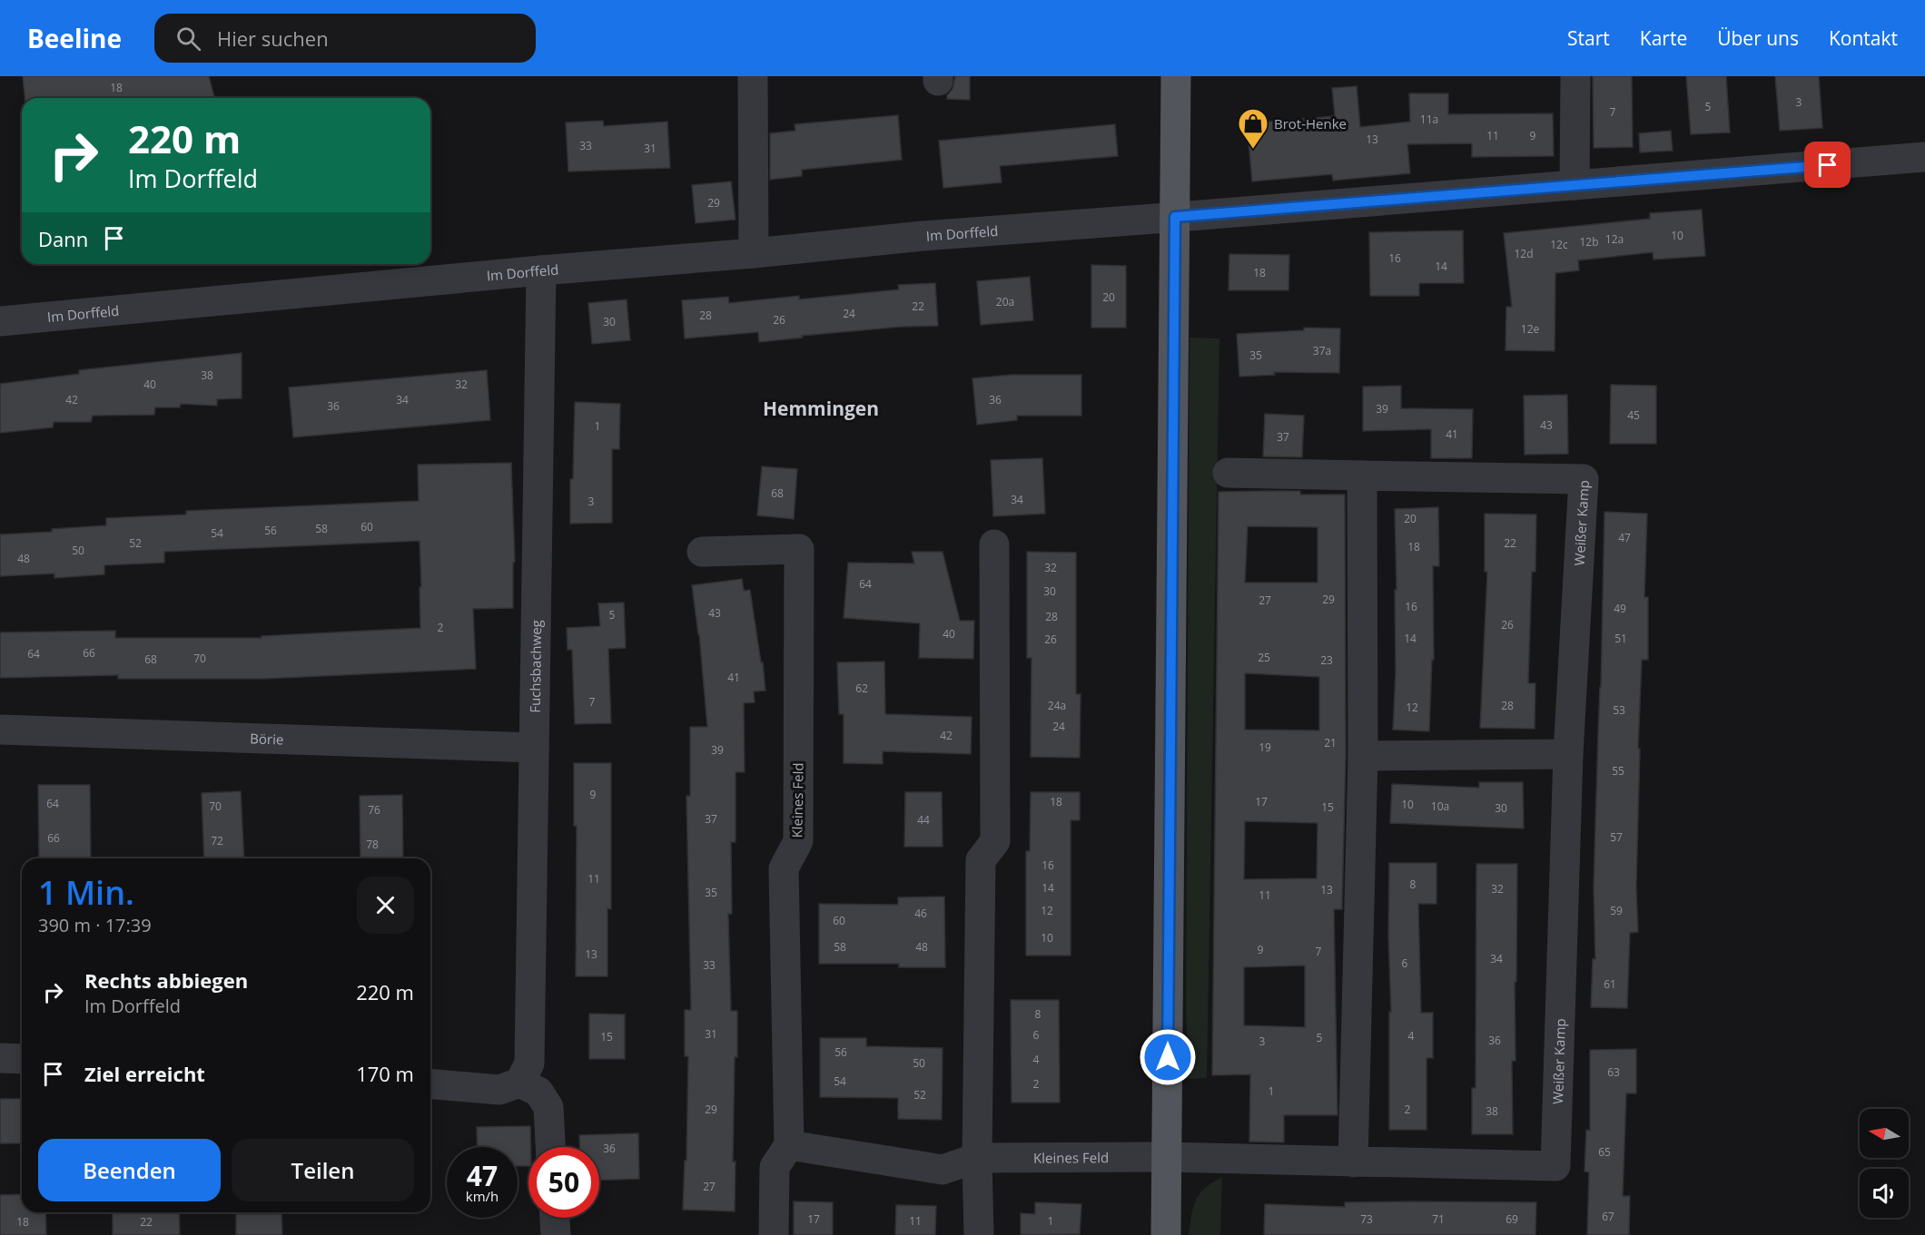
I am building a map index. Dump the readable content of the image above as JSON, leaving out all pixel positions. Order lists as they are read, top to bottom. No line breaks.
{"streets":{"street":["Im Dorffeld","Weißer Kamp","Fuchsbachweg","Börie","Kleines Feld"]},"crossings":[["Im Dorffeld","Fuchsbachweg"],["Weißer Kamp","Kleines Feld"],["Fuchsbachweg","Börie"]],"districts":["Hemmingen"],"places":{"shop":["Brot-Henke"]},"house_numbers":["18","3","5","7","11a","11","9","13","33","31","29","10","12a","12b","12c","12d","16","14","18","20","20a","22","24","28","26","30","12e","37a","35","38","40","32","42","34","36","36","39","45","43","1","41","37","68","34","3","20","60","58","56","54","47","52","22","18","50","48","32","64","30","29","27","16","49","43","5","28","26","2","40","14","51","26","66","64","25","70","68","23","41","62","7","24a","28","12","53","24","42","21","19","39","55","9","18","17","64","10","70","10a","15","30","76","37","44","57","66","72","78","16","11","8","14","32","13","35","11","12","59","46","60","10","58","48","9","7","13","34","6","33","61","8","31","6","4","15","5","36","3","56","4","50","63","54","2","1","52","29","2","38","36","65","27","67","17","73","71","69","11","1","18","22"],"north":"left","page":{"header":"Beeline","search":"Hier suchen","nav":["Start","Karte","Über uns","Kontakt"],"turn":["220 m","Im Dorffeld"],"then":"Dann","heading":["1 Min.","390 m · 17:39"],"list":[{"name":"Rechts abbiegen","note":"Im Dorffeld","value":"220 m"},{"name":"Ziel erreicht","value":"170 m"}],"buttons":["Beenden","Teilen"],"speed":"47 km/h","limit":"50"}}
